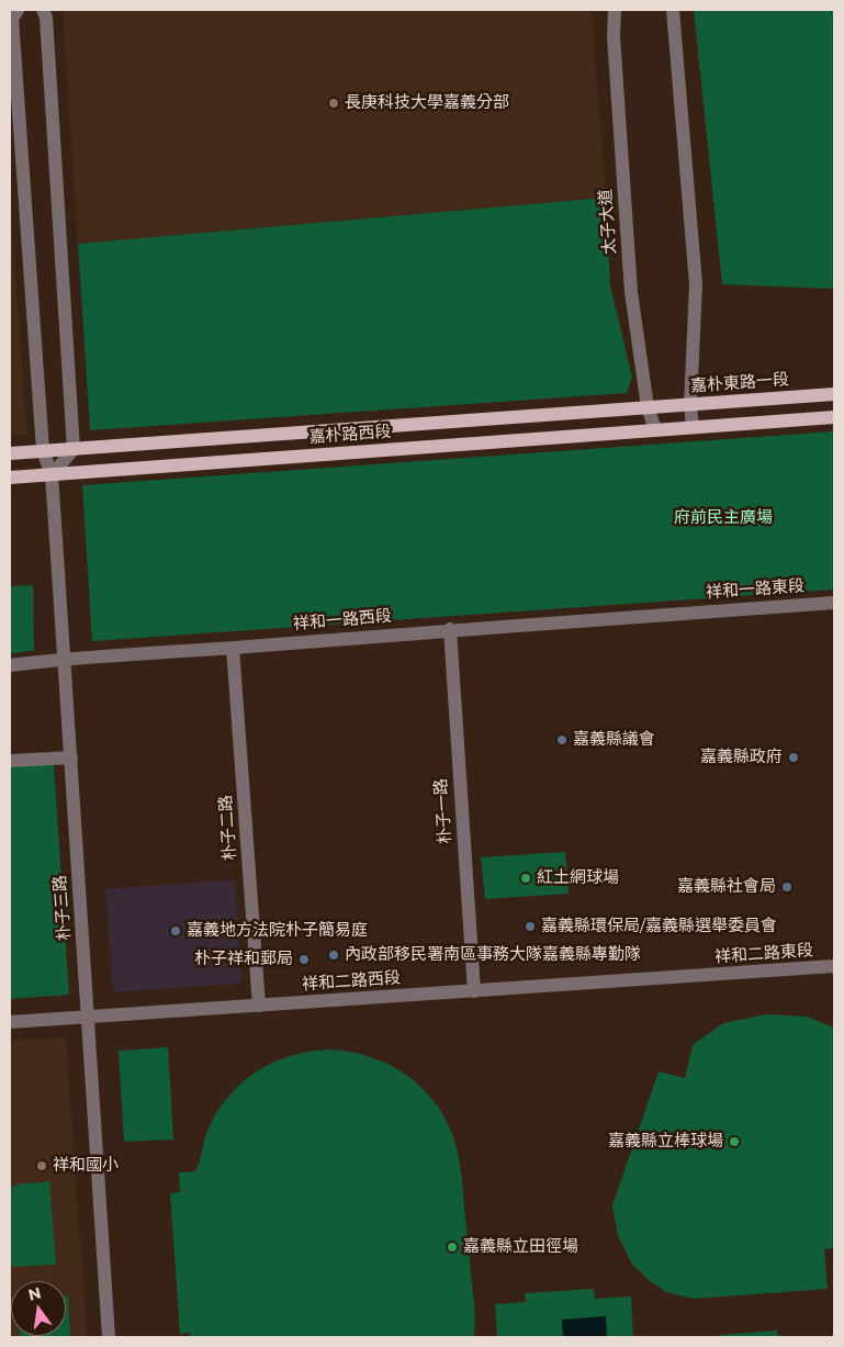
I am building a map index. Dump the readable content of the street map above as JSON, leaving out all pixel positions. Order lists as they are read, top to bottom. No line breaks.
{"streets":{"main road":["嘉朴東路一段","嘉朴路西段"],"street":["太子大道","祥和一路東段","祥和一路西段","朴子一路","朴子二路","朴子三路","祥和二路東段","祥和二路西段"]},"crossings":[["太子大道","嘉朴東路一段"],["太子大道","嘉朴路西段"],["嘉朴東路一段","嘉朴路西段"],["嘉朴路西段","朴子三路"],["祥和一路東段","祥和一路西段"],["祥和一路西段","朴子一路"],["祥和一路西段","朴子二路"],["祥和一路西段","朴子三路"],["朴子一路","祥和二路西段"],["朴子二路","祥和二路西段"],["朴子三路","祥和二路西段"],["祥和二路東段","祥和二路西段"]],"parks":["府前民主廣場"],"places":["長庚科技大學嘉義分部","嘉義縣議會","嘉義縣政府","紅土網球場","嘉義縣社會局","嘉義縣環保局/嘉義縣選舉委員會","嘉義地方法院朴子簡易庭","內政部移民署南區事務大隊嘉義縣專勤隊","朴子祥和郵局","嘉義縣立棒球場","祥和國小","嘉義縣立田徑場"],"north":"top"}
